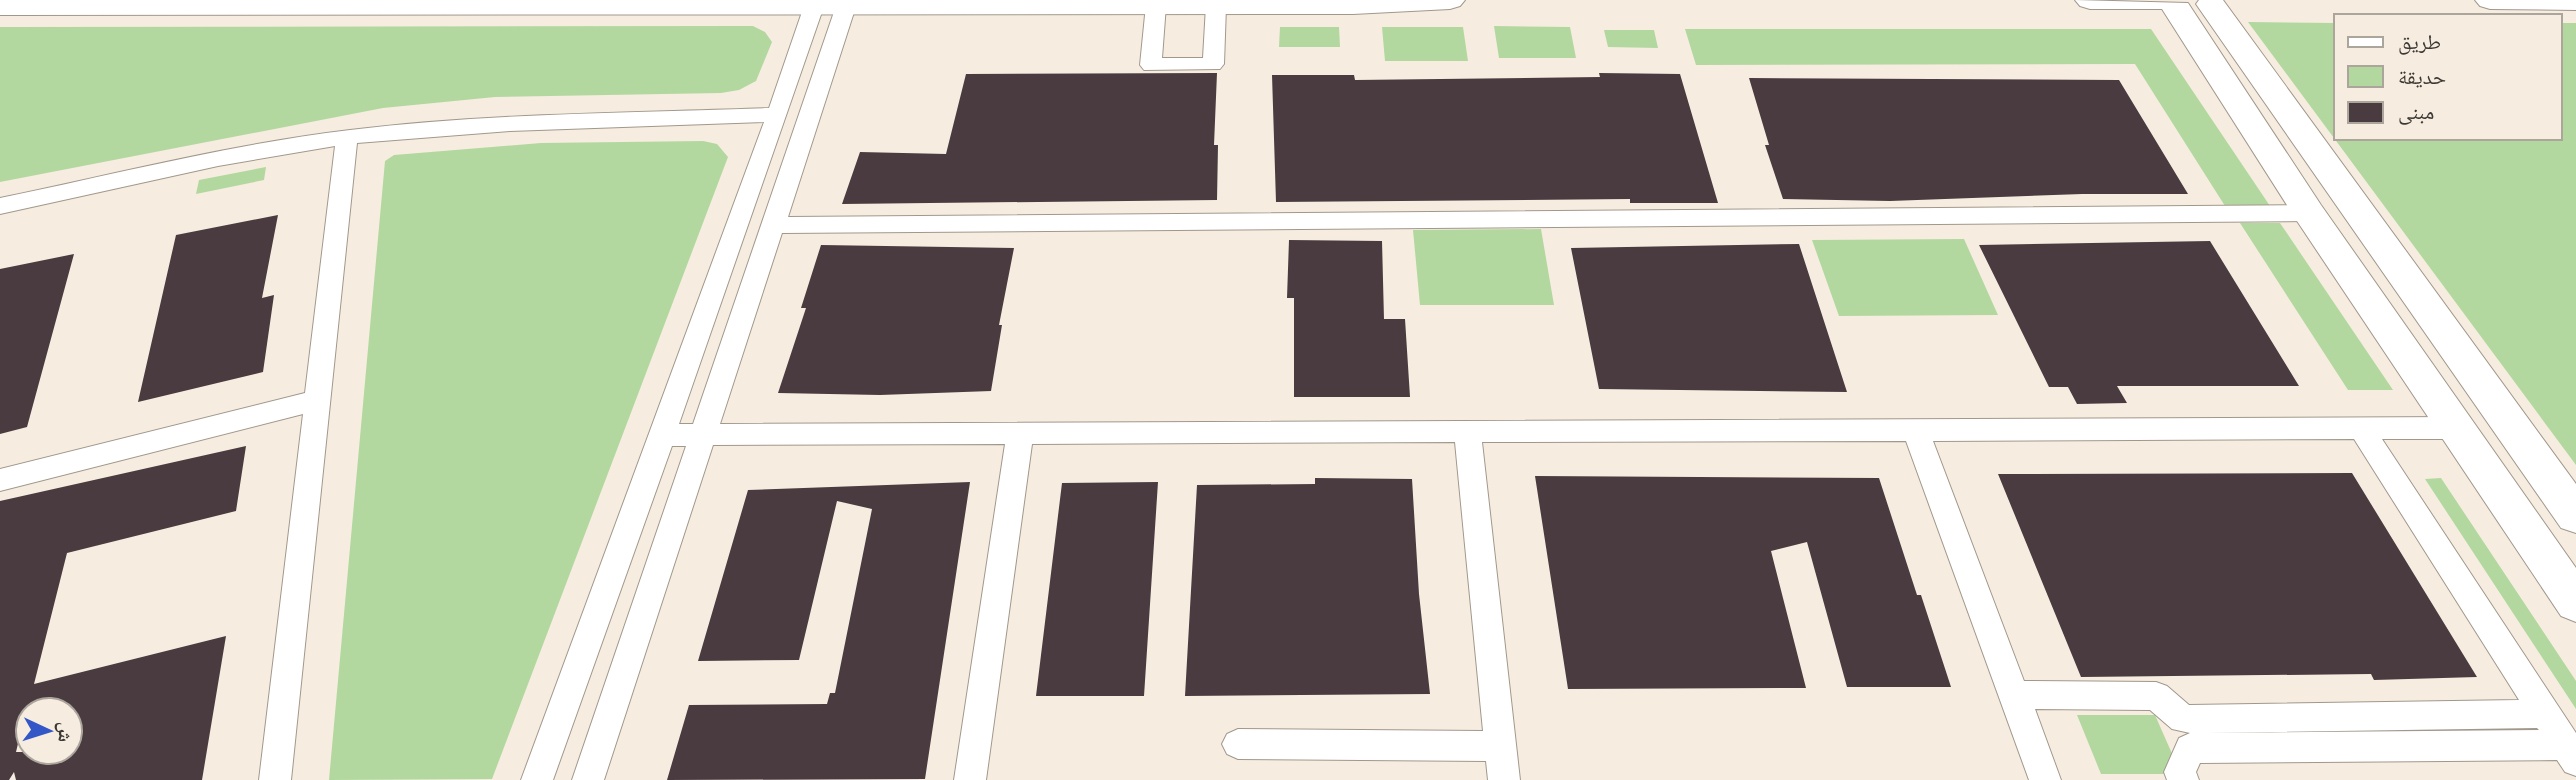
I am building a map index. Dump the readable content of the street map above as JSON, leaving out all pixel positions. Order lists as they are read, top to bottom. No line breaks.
{"legend":["طريق","حديقة","مبنى"],"north":"right"}
